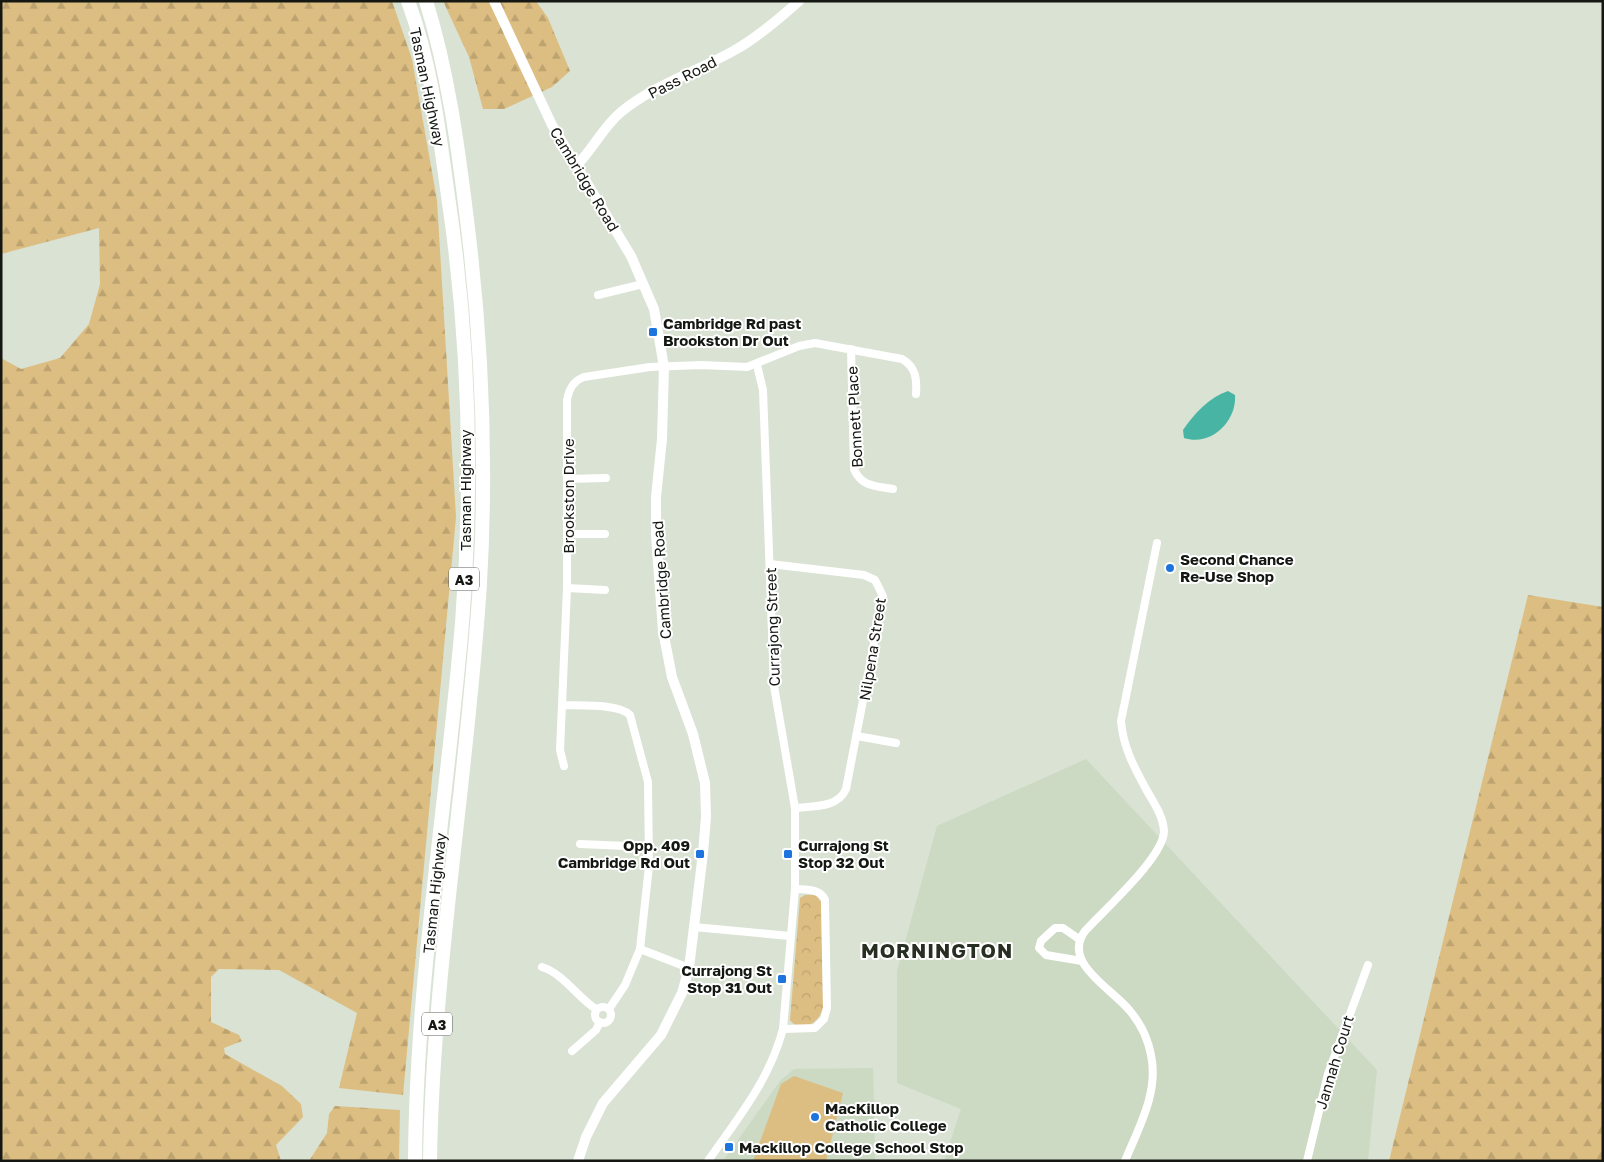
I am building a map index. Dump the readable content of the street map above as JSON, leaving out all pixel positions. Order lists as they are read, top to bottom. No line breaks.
{"streets":{"highway":["Tasman Highway","A3"],"main road":["Pass Road","Cambridge Road"],"street":["Bonnett Place","Brookston Drive","Currajong Street","Nilpena Street","Jannah Court"]},"crossings":[["Pass Road","Cambridge Road"],["Cambridge Road","Brookston Drive"],["Currajong Street","Nilpena Street"]],"districts":["MORNINGTON"],"places":{"transit":["Cambridge Rd past Brookston Dr Out","Opp. 409 Cambridge Rd Out","Currajong St Stop 32 Out","Currajong St Stop 31 Out","Mackillop College School Stop"],"other":["Second Chance Re-Use Shop","MacKillop Catholic College"]}}
